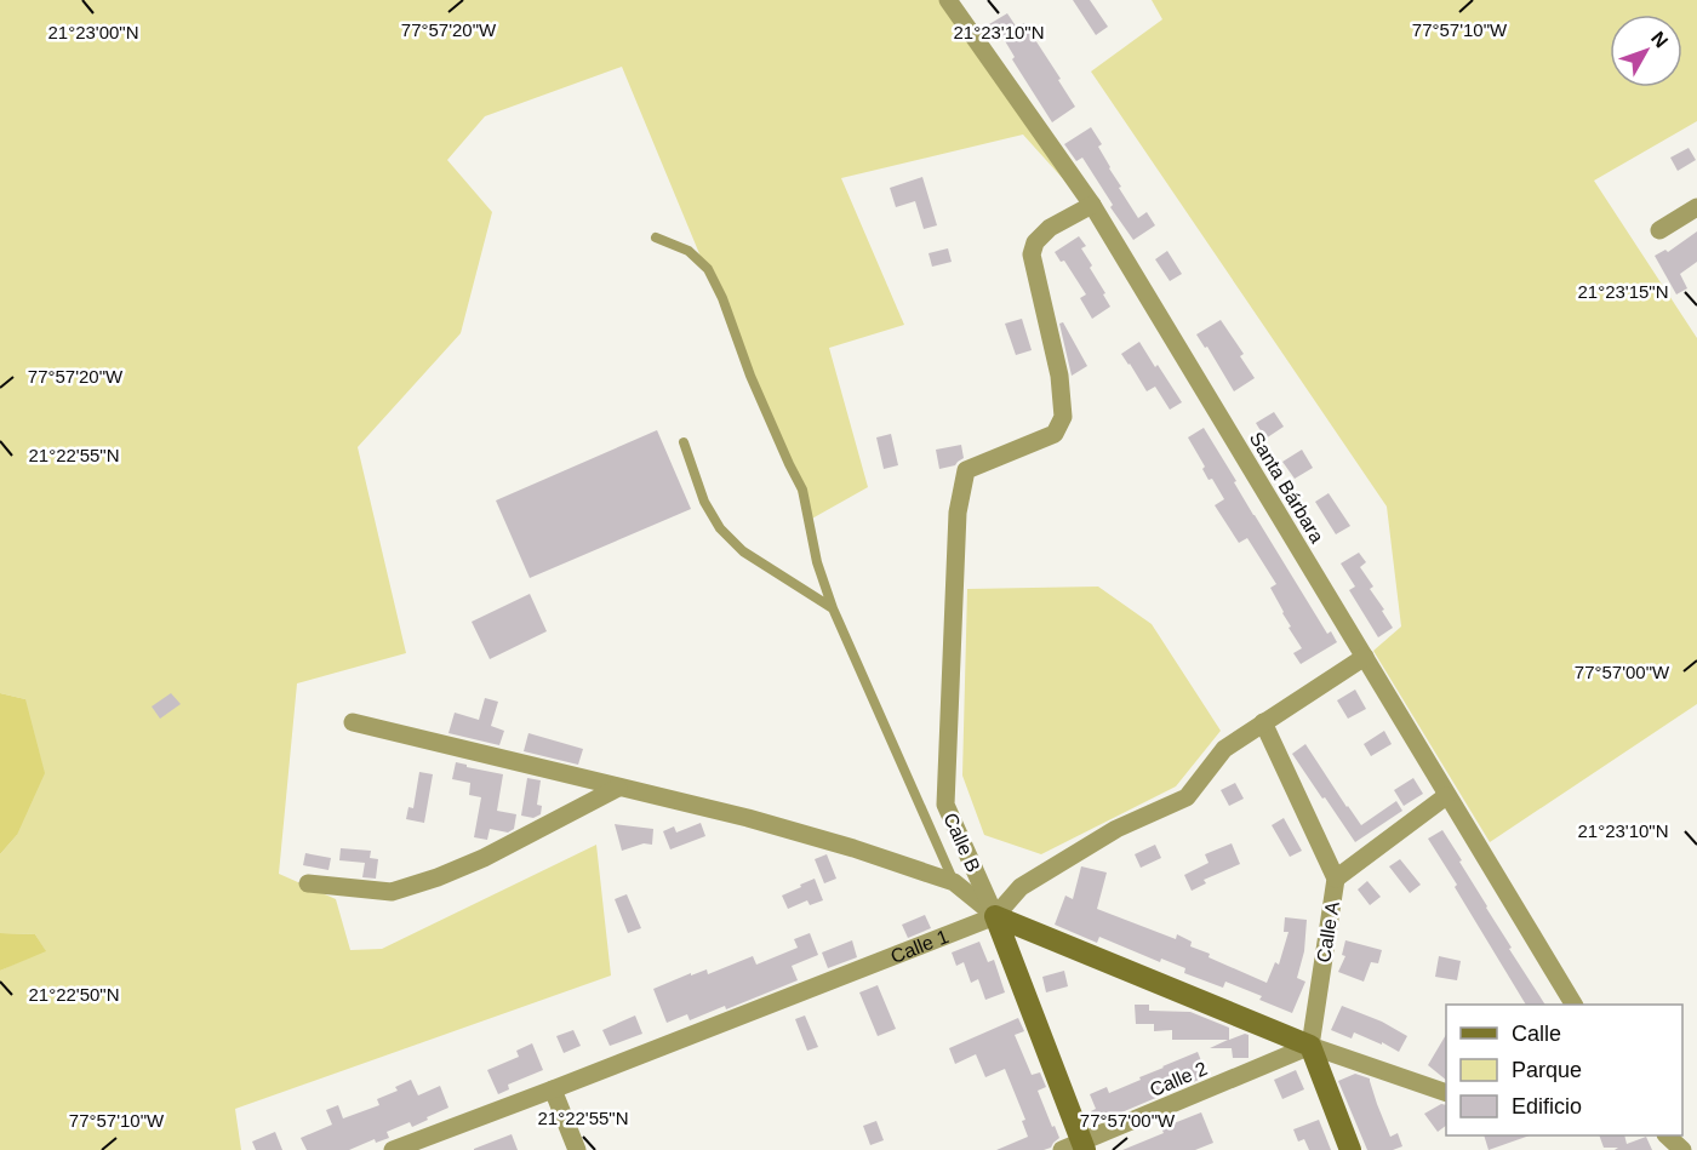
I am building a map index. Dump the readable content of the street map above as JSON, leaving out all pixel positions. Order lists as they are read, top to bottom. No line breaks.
{"streets":{"street":["Santa Bárbara","Calle B","Calle A","Calle 1","Calle 2"]},"crossings":[["Santa Bárbara","Calle B"],["Calle B","Calle 1"],["Calle B","Calle 2"],["Calle A","Calle 2"]],"legend":["Calle","Parque","Edificio"],"north":"top right","coordinates":["77°57'10\"W","77°57'20\"W","21°23'00\"N","21°23'10\"N","21°23'15\"N","21°22'55\"N","77°57'00\"W","21°22'50\"N"]}
